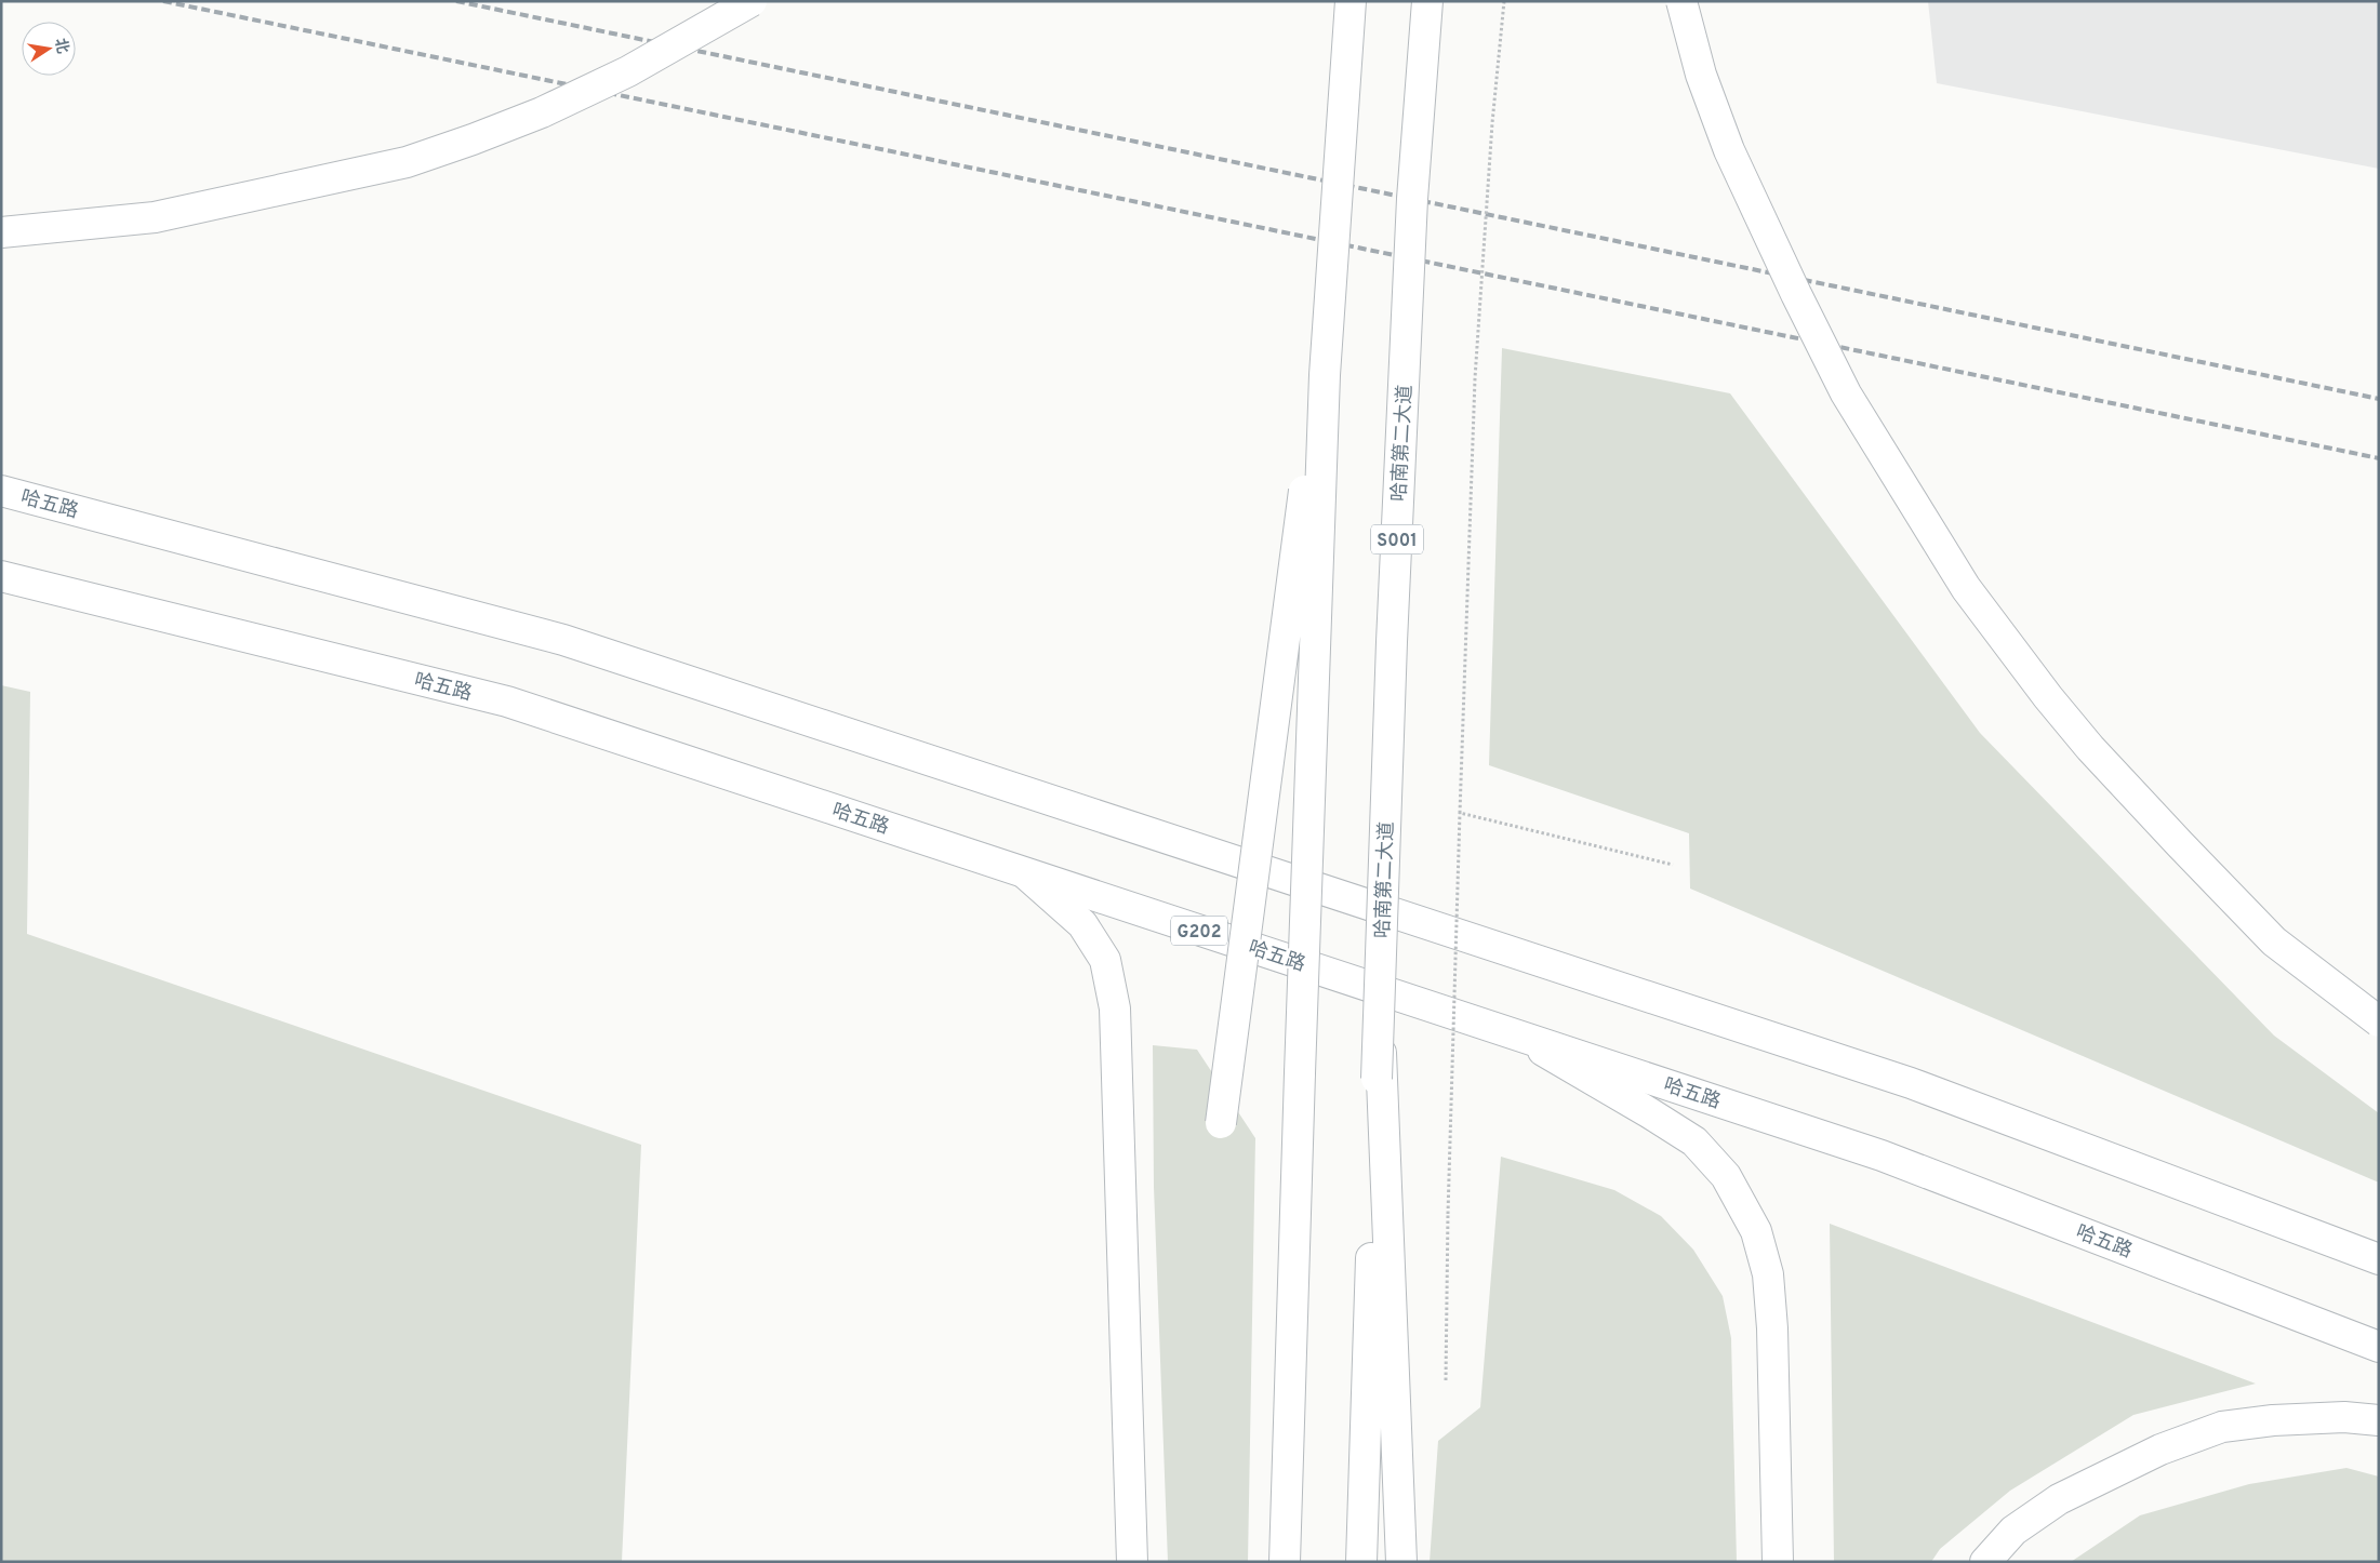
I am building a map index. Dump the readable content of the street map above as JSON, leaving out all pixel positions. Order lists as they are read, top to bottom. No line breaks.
{"streets":{"main road":["哈南第二大道","哈五路","S001","G202"]},"north":"right"}
